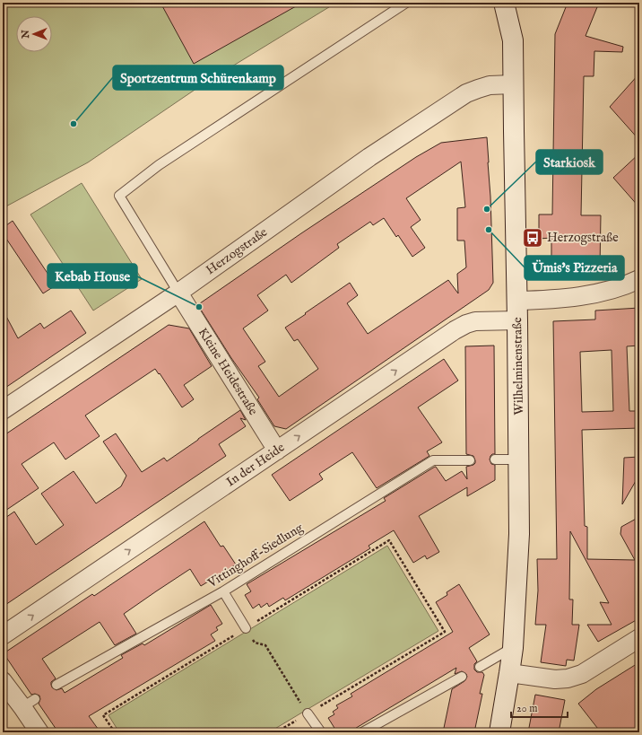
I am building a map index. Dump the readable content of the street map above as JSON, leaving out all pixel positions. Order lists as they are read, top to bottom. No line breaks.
{"streets":{"street":["Herzogstraße","Wilhelminenstraße","Kleine Heidestraße","In der Heide"],"lane":["Vittinghoff-Siedlung"]},"crossings":[["Herzogstraße","Wilhelminenstraße"],["Herzogstraße","Kleine Heidestraße"],["Wilhelminenstraße","In der Heide"],["Kleine Heidestraße","In der Heide"]],"one_way":["In der Heide"],"places":{"other":["Sportzentrum Schürenkamp","Starkiosk","Ümis's Pizzeria","Kebab House"],"bus stop":["Herzogstraße"]},"scale_bar":"20 m","north":"left"}
